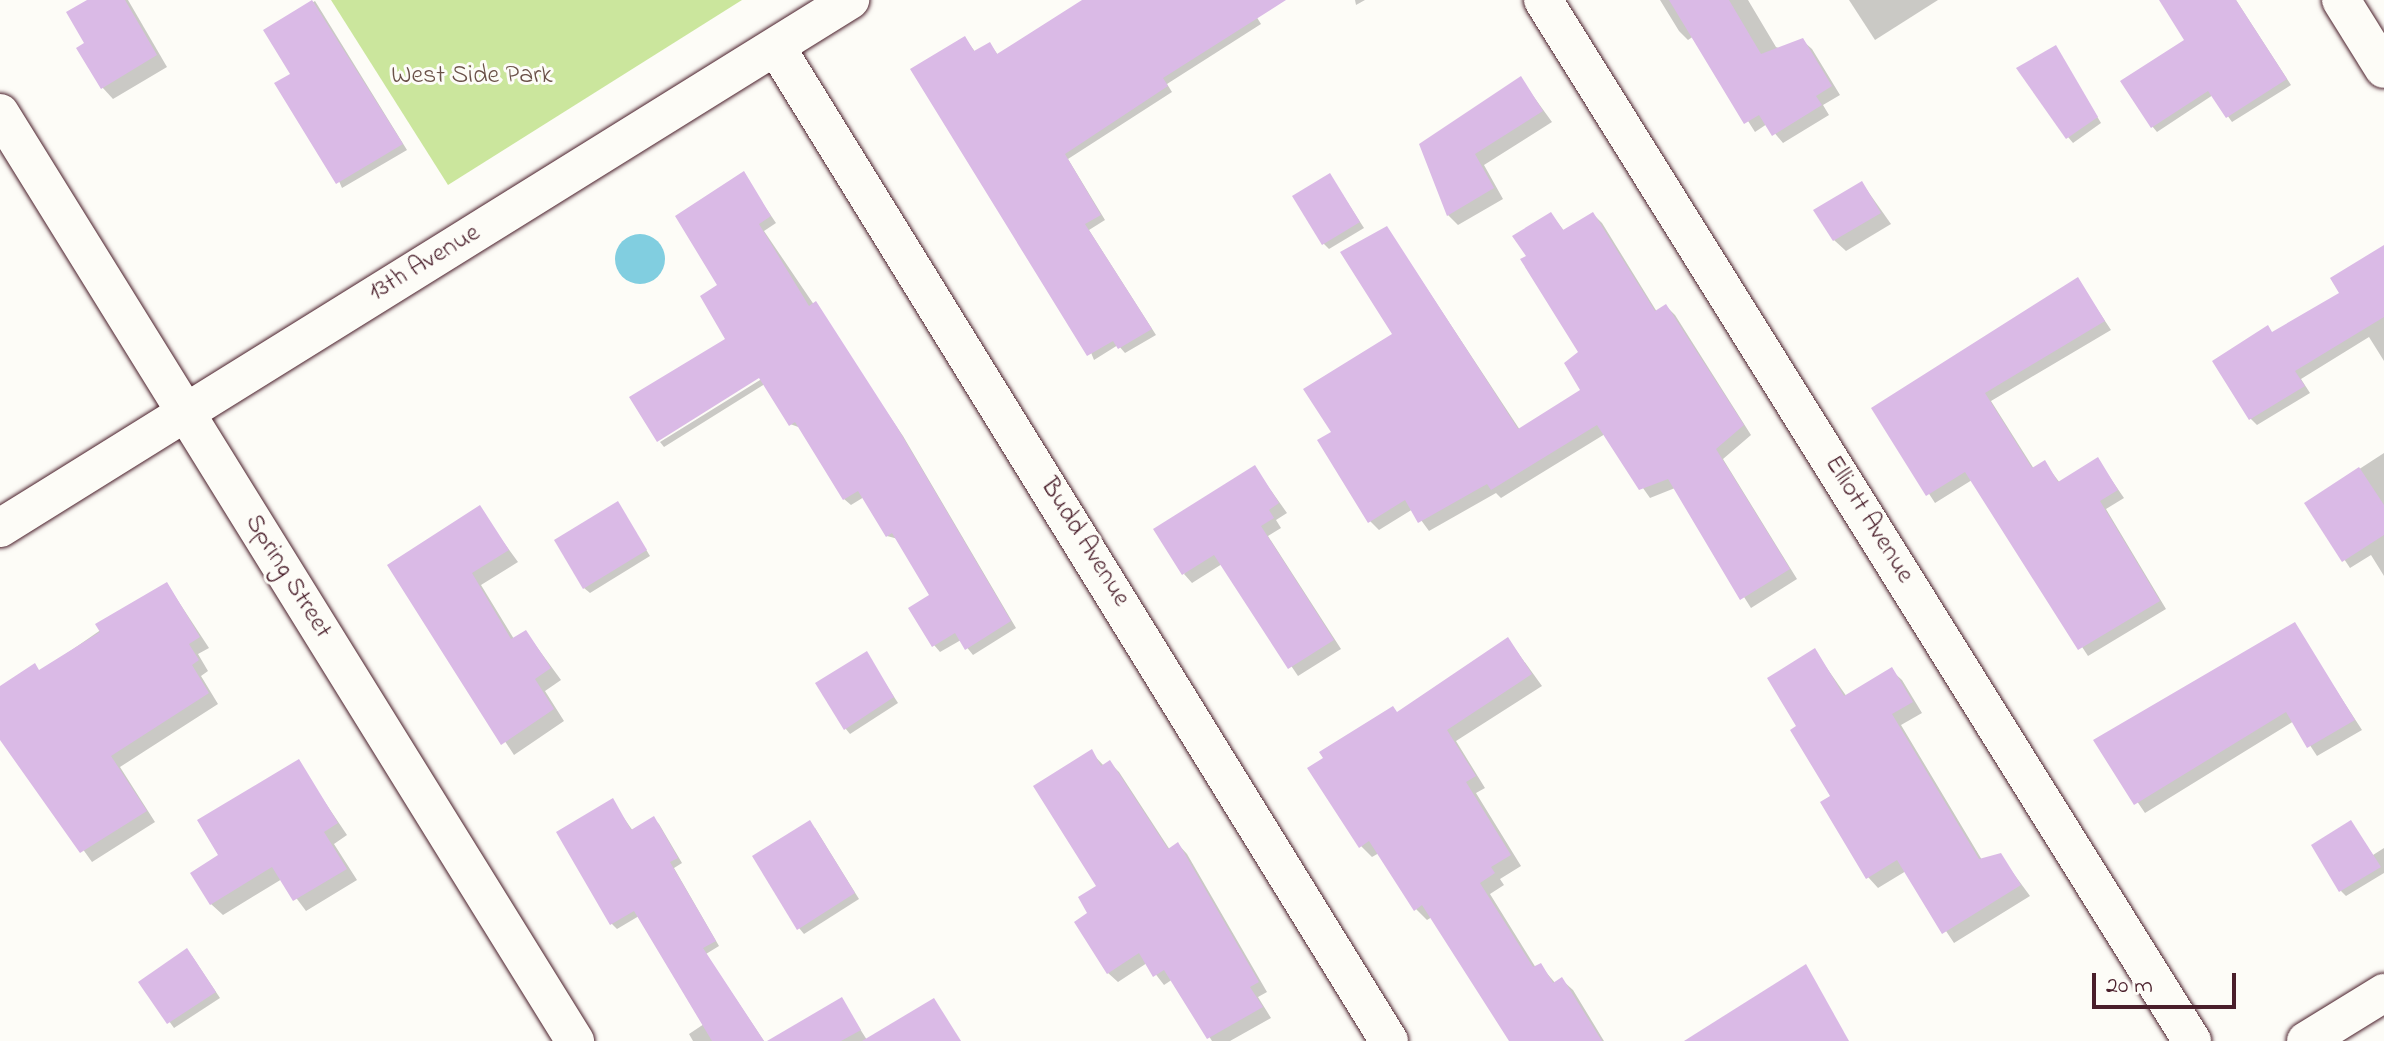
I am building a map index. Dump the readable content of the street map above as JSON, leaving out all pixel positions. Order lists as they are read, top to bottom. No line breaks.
{"streets":{"street":["13th Avenue","Elliott Avenue","Budd Avenue","Spring Street"]},"crossings":[["13th Avenue","Budd Avenue"],["13th Avenue","Spring Street"]],"parks":["West Side Park"],"scale_bar":"20 m"}
